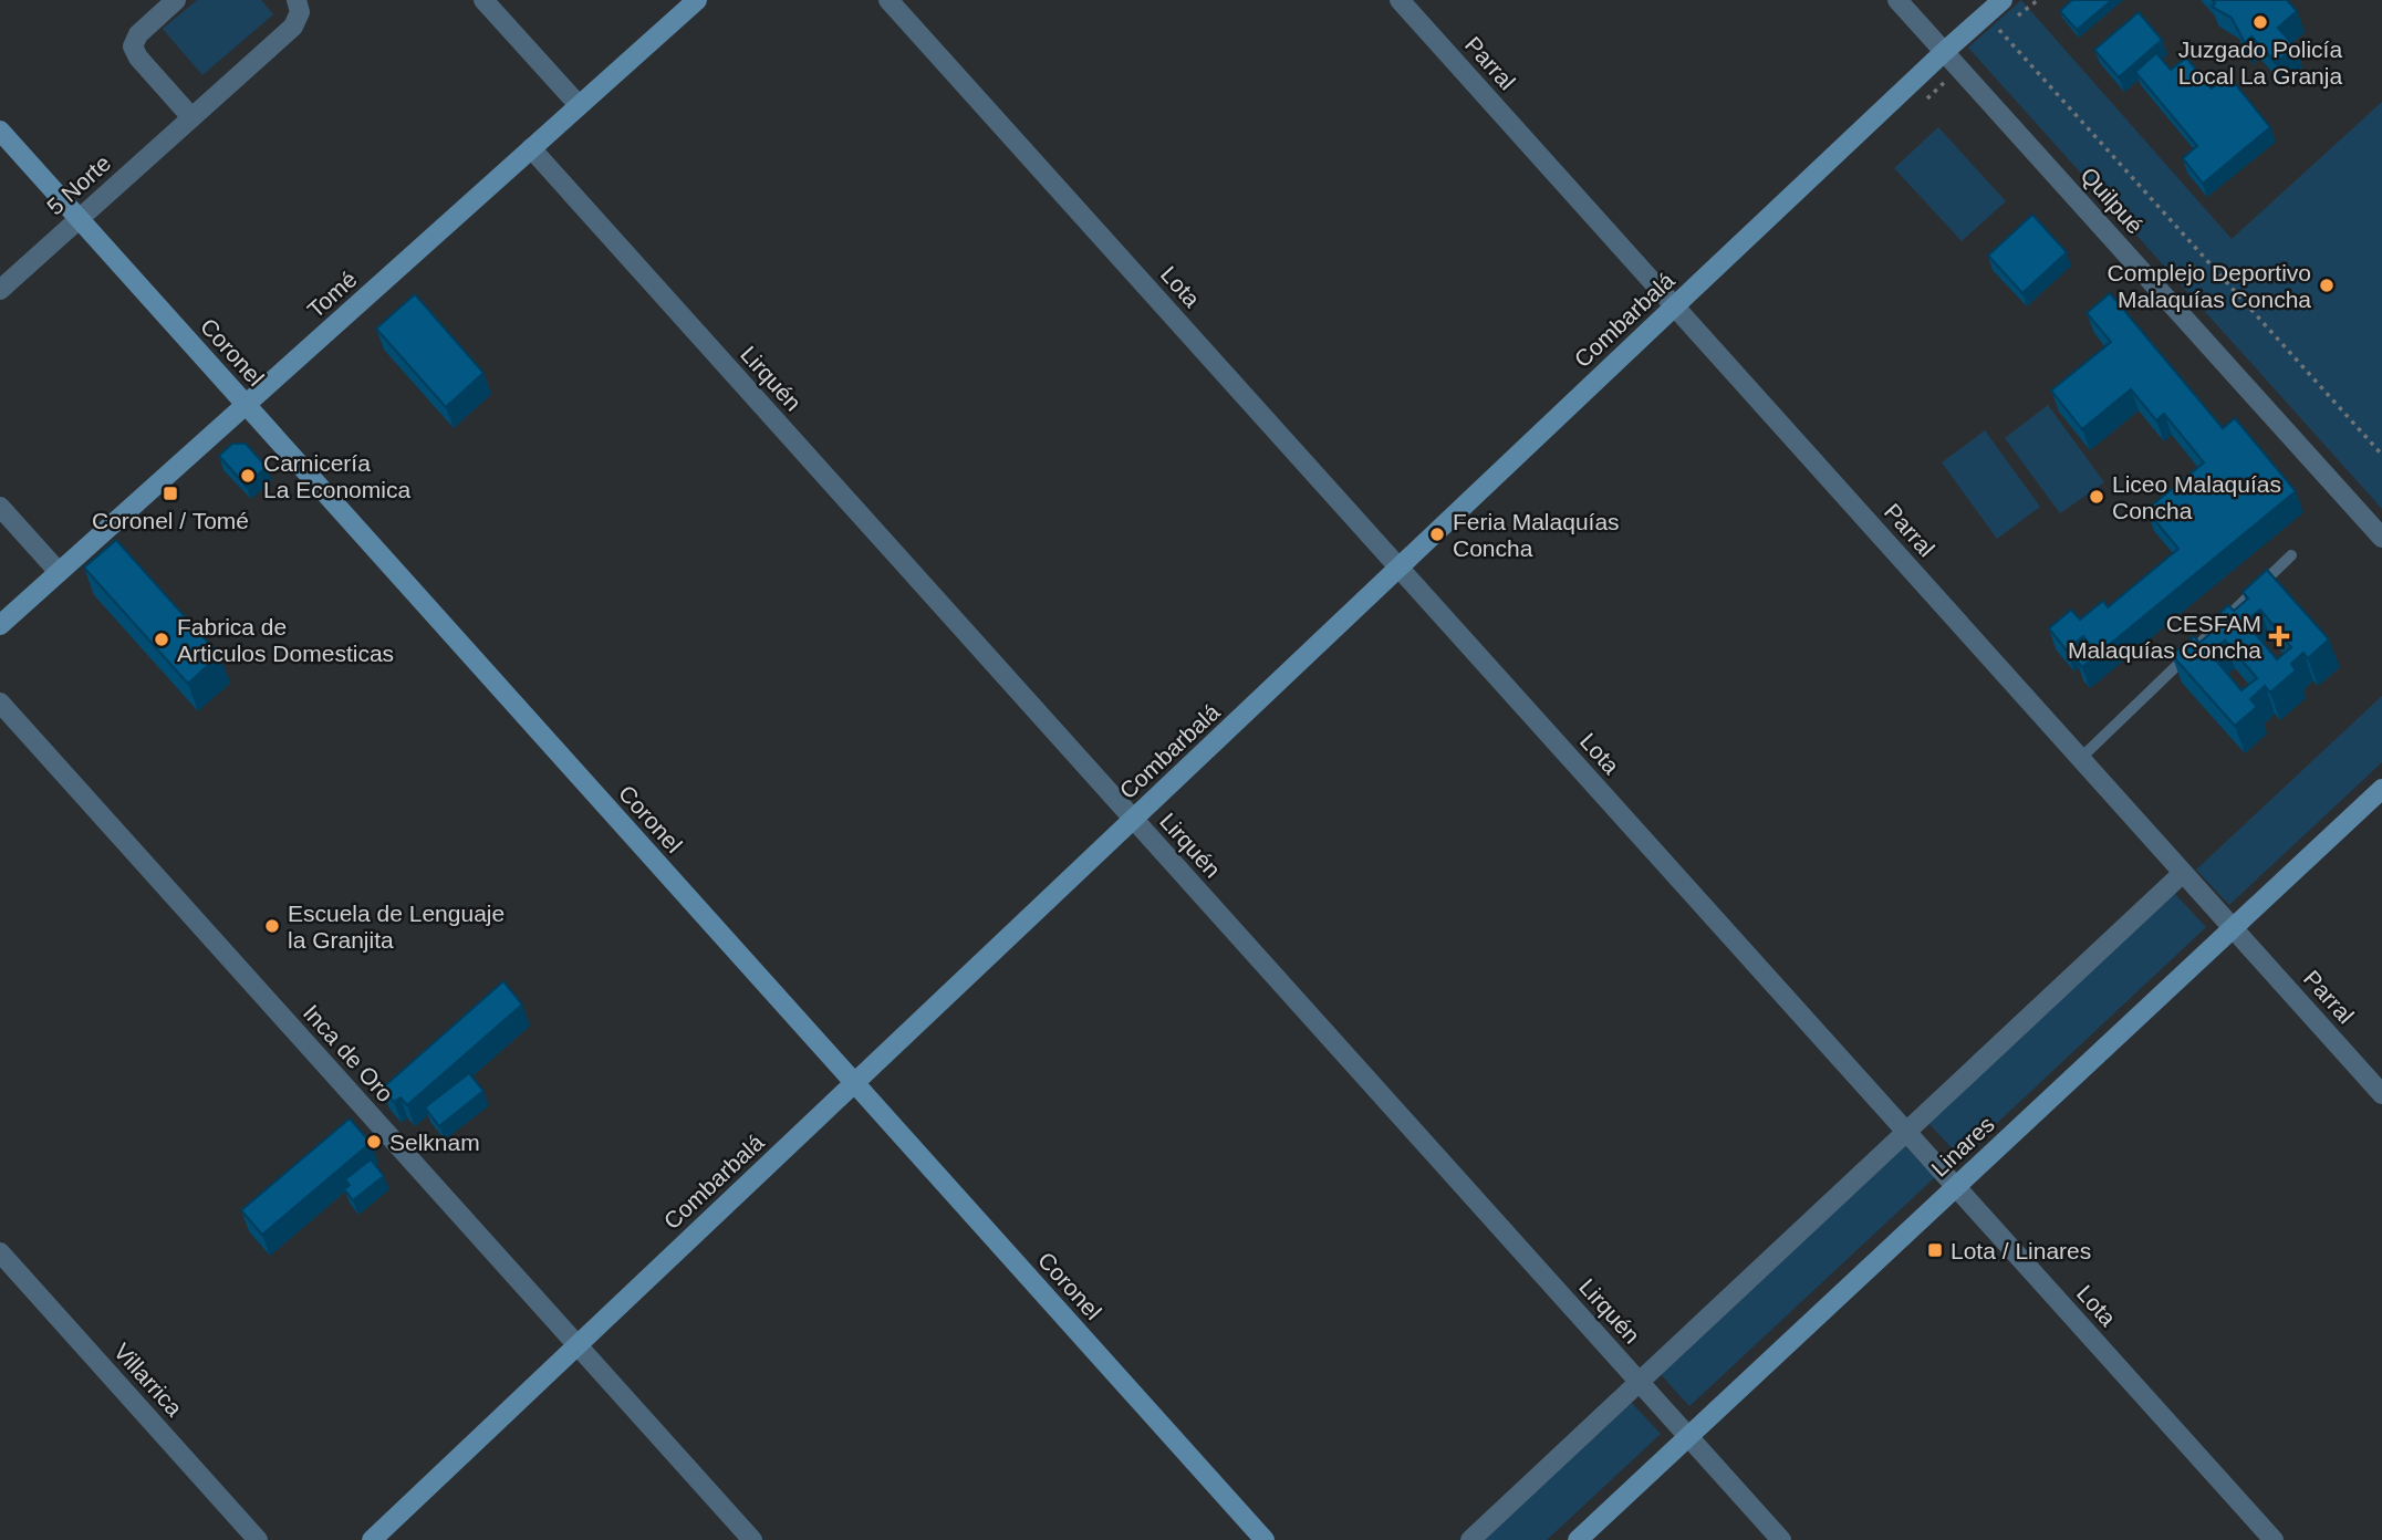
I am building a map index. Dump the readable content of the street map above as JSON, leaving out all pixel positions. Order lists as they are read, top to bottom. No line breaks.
{"streets":{"street":["Parral","5 Norte","Quilpué","Lota","Tomé","Combarbalá","Coronel","Lirquén","Inca de Oro","Linares","Villarrica"]},"crossings":[["Parral","Combarbalá"],["Parral","Linares"],["5 Norte","Coronel"],["Quilpué","Combarbalá"],["Lota","Combarbalá"],["Lota","Linares"],["Tomé","Coronel"],["Tomé","Lirquén"],["Combarbalá","Coronel"],["Combarbalá","Lirquén"],["Combarbalá","Inca de Oro"],["Lirquén","Linares"]],"places":{"other":["Juzgado Policía Local La Granja","Complejo Deportivo Malaquías Concha","Carnicería La Economica","Liceo Malaquías Concha","Feria Malaquías Concha","Fabrica de Articulos Domesticas","Escuela de Lenguaje la Granjita","Selknam"],"transit":["Coronel / Tomé","Lota / Linares"],"health":["CESFAM Malaquías Concha"]}}
